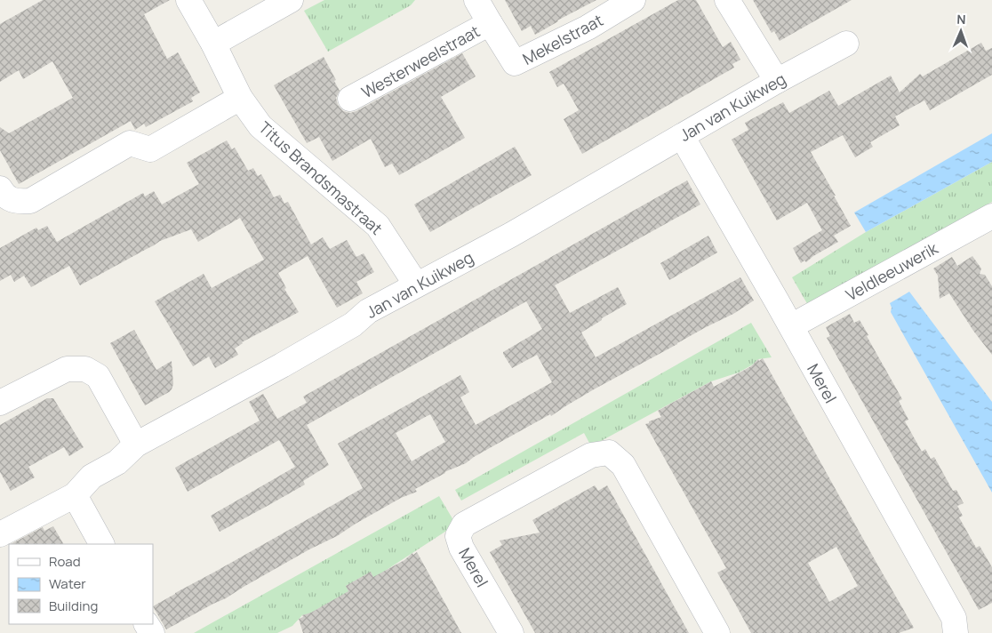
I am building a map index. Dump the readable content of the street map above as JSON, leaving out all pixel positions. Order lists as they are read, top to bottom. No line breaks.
{"streets":{"street":["Mekelstraat","Westerweelstraat","Jan van Kuikweg","Titus Brandsmastraat","Veldleeuwerik","Merel"]},"crossings":[["Mekelstraat","Westerweelstraat"],["Jan van Kuikweg","Titus Brandsmastraat"],["Jan van Kuikweg","Merel"],["Veldleeuwerik","Merel"]],"legend":["Road","Water","Building"],"north":"top"}
